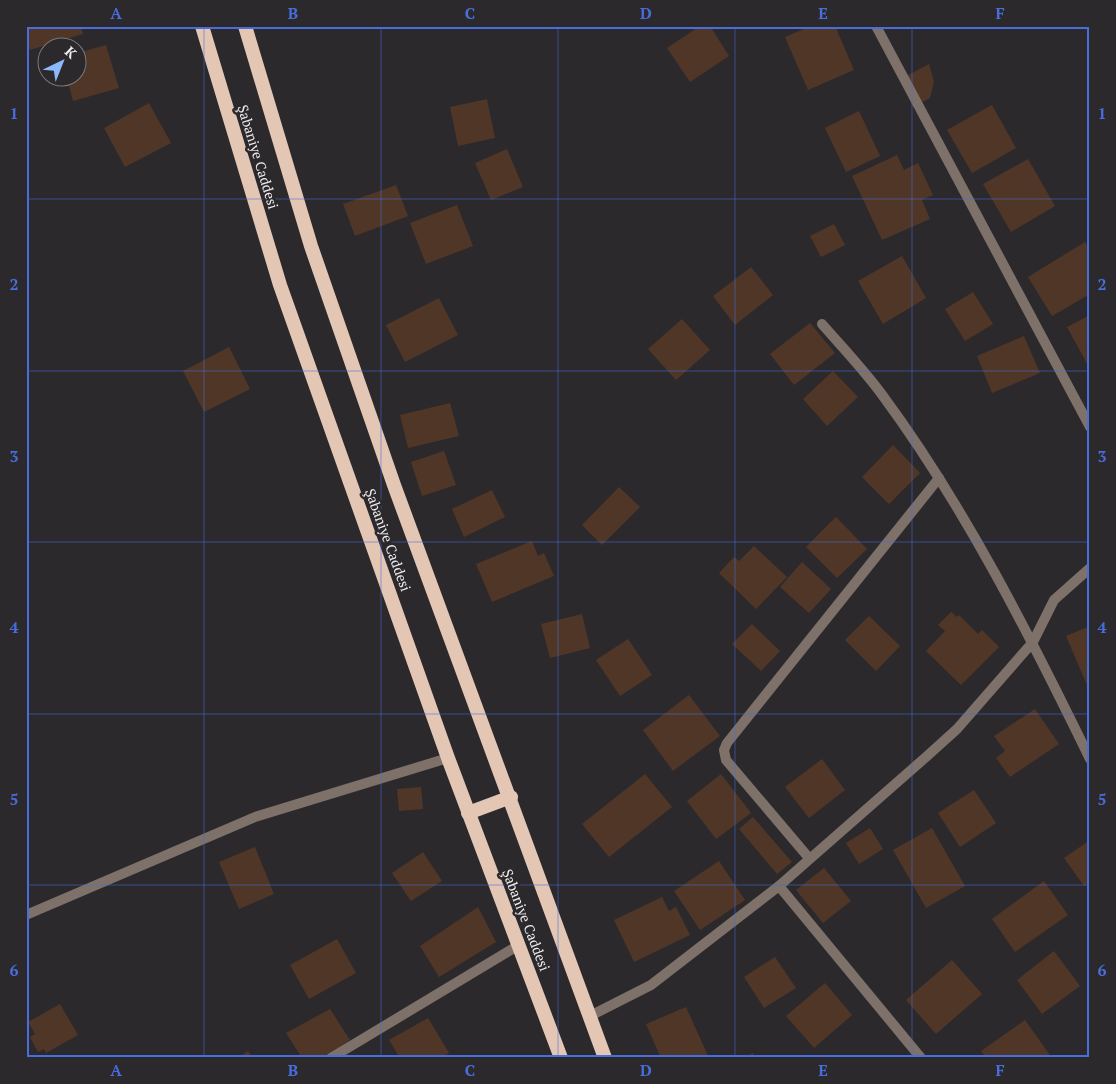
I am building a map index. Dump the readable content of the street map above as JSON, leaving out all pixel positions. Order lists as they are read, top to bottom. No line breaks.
{"streets":{"highway":["Şabaniye Caddesi"]},"north":"top right","grid":{"columns":["A","B","C","D","E","F"],"rows":["1","2","3","4","5","6"]}}
